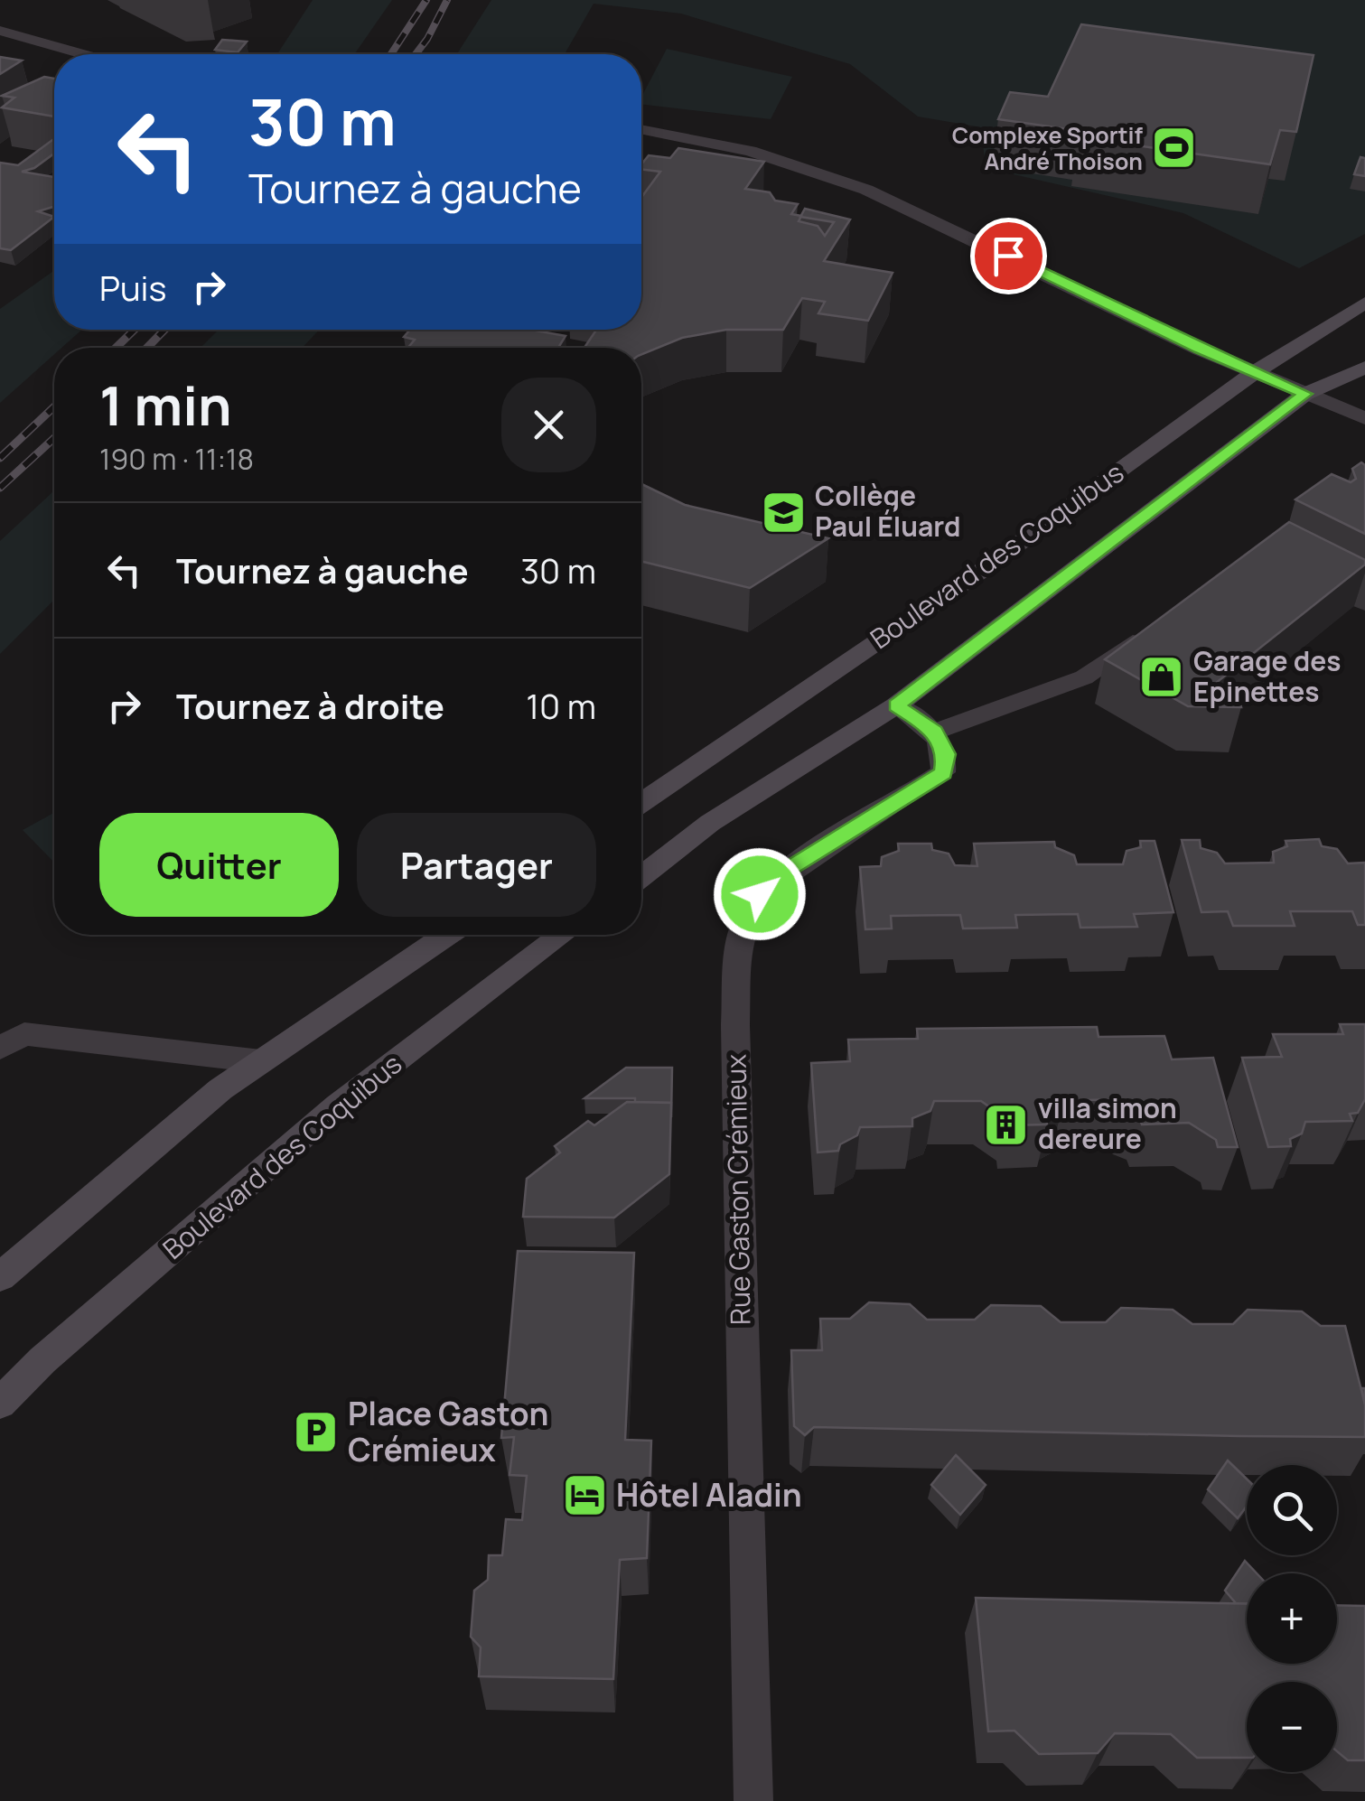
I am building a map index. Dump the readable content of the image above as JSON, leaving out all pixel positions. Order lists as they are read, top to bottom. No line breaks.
{"streets":{"main road":["Boulevard des Coquibus"],"street":["Rue Gaston Crémieux"]},"places":{"sports":["Complexe Sportif André Thoison"],"school or university":["Collège Paul Éluard"],"shop":["Garage des Epinettes"],"building":["villa simon dereure"],"parking":["Place Gaston Crémieux"],"hotel":["Hôtel Aladin"]},"page":{"turn":["30 m","Tournez à gauche"],"then":"Puis","heading":["1 min","190 m · 11:18"],"list":[{"name":"Tournez à gauche","value":"30 m"},{"name":"Tournez à droite","value":"10 m"}],"buttons":["Quitter","Partager"],"map_buttons":["+","−"]}}
